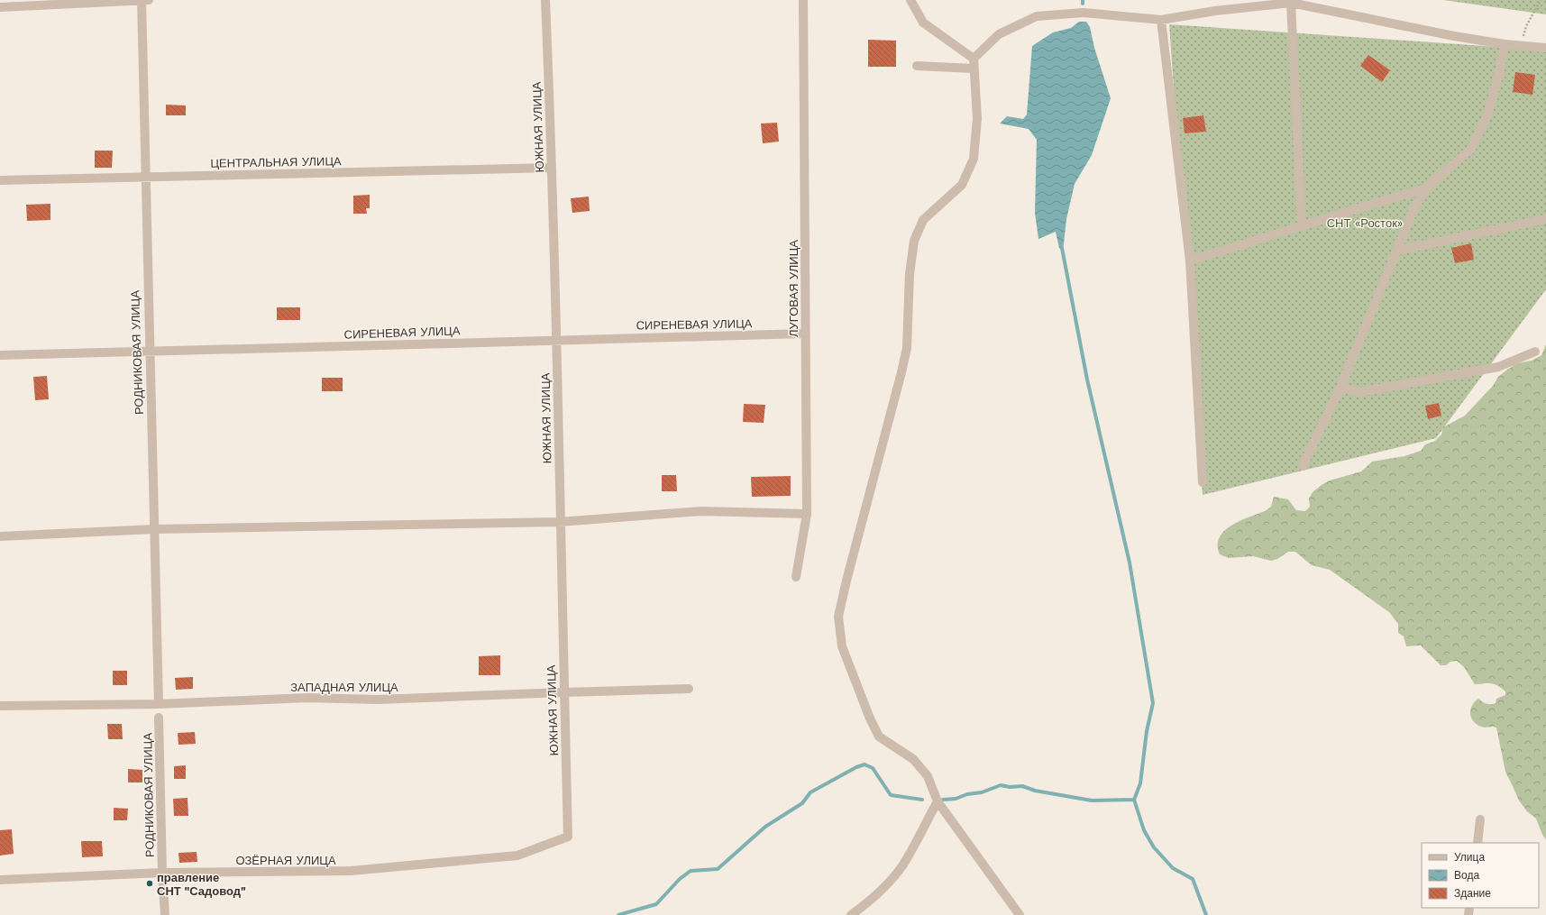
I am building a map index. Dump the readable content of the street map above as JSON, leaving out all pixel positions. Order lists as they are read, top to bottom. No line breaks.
{"streets":{"street":["ЮЖНАЯ УЛИЦА","ЦЕНТРАЛЬНАЯ УЛИЦА","ЛУГОВАЯ УЛИЦА","СИРЕНЕВАЯ УЛИЦА","РОДНИКОВАЯ УЛИЦА","ЗАПАДНАЯ УЛИЦА","ОЗЁРНАЯ УЛИЦА"]},"crossings":[["ЮЖНАЯ УЛИЦА","ЦЕНТРАЛЬНАЯ УЛИЦА"],["ЮЖНАЯ УЛИЦА","СИРЕНЕВАЯ УЛИЦА"],["ЮЖНАЯ УЛИЦА","ЗАПАДНАЯ УЛИЦА"],["ЮЖНАЯ УЛИЦА","ОЗЁРНАЯ УЛИЦА"],["ЦЕНТРАЛЬНАЯ УЛИЦА","РОДНИКОВАЯ УЛИЦА"],["ЛУГОВАЯ УЛИЦА","СИРЕНЕВАЯ УЛИЦА"],["СИРЕНЕВАЯ УЛИЦА","РОДНИКОВАЯ УЛИЦА"],["РОДНИКОВАЯ УЛИЦА","ЗАПАДНАЯ УЛИЦА"],["РОДНИКОВАЯ УЛИЦА","ОЗЁРНАЯ УЛИЦА"]],"parks":["СНТ «Росток»"],"places":["правление СНТ \"Садовод\""],"legend":["Улица","Вода","Здание"]}
